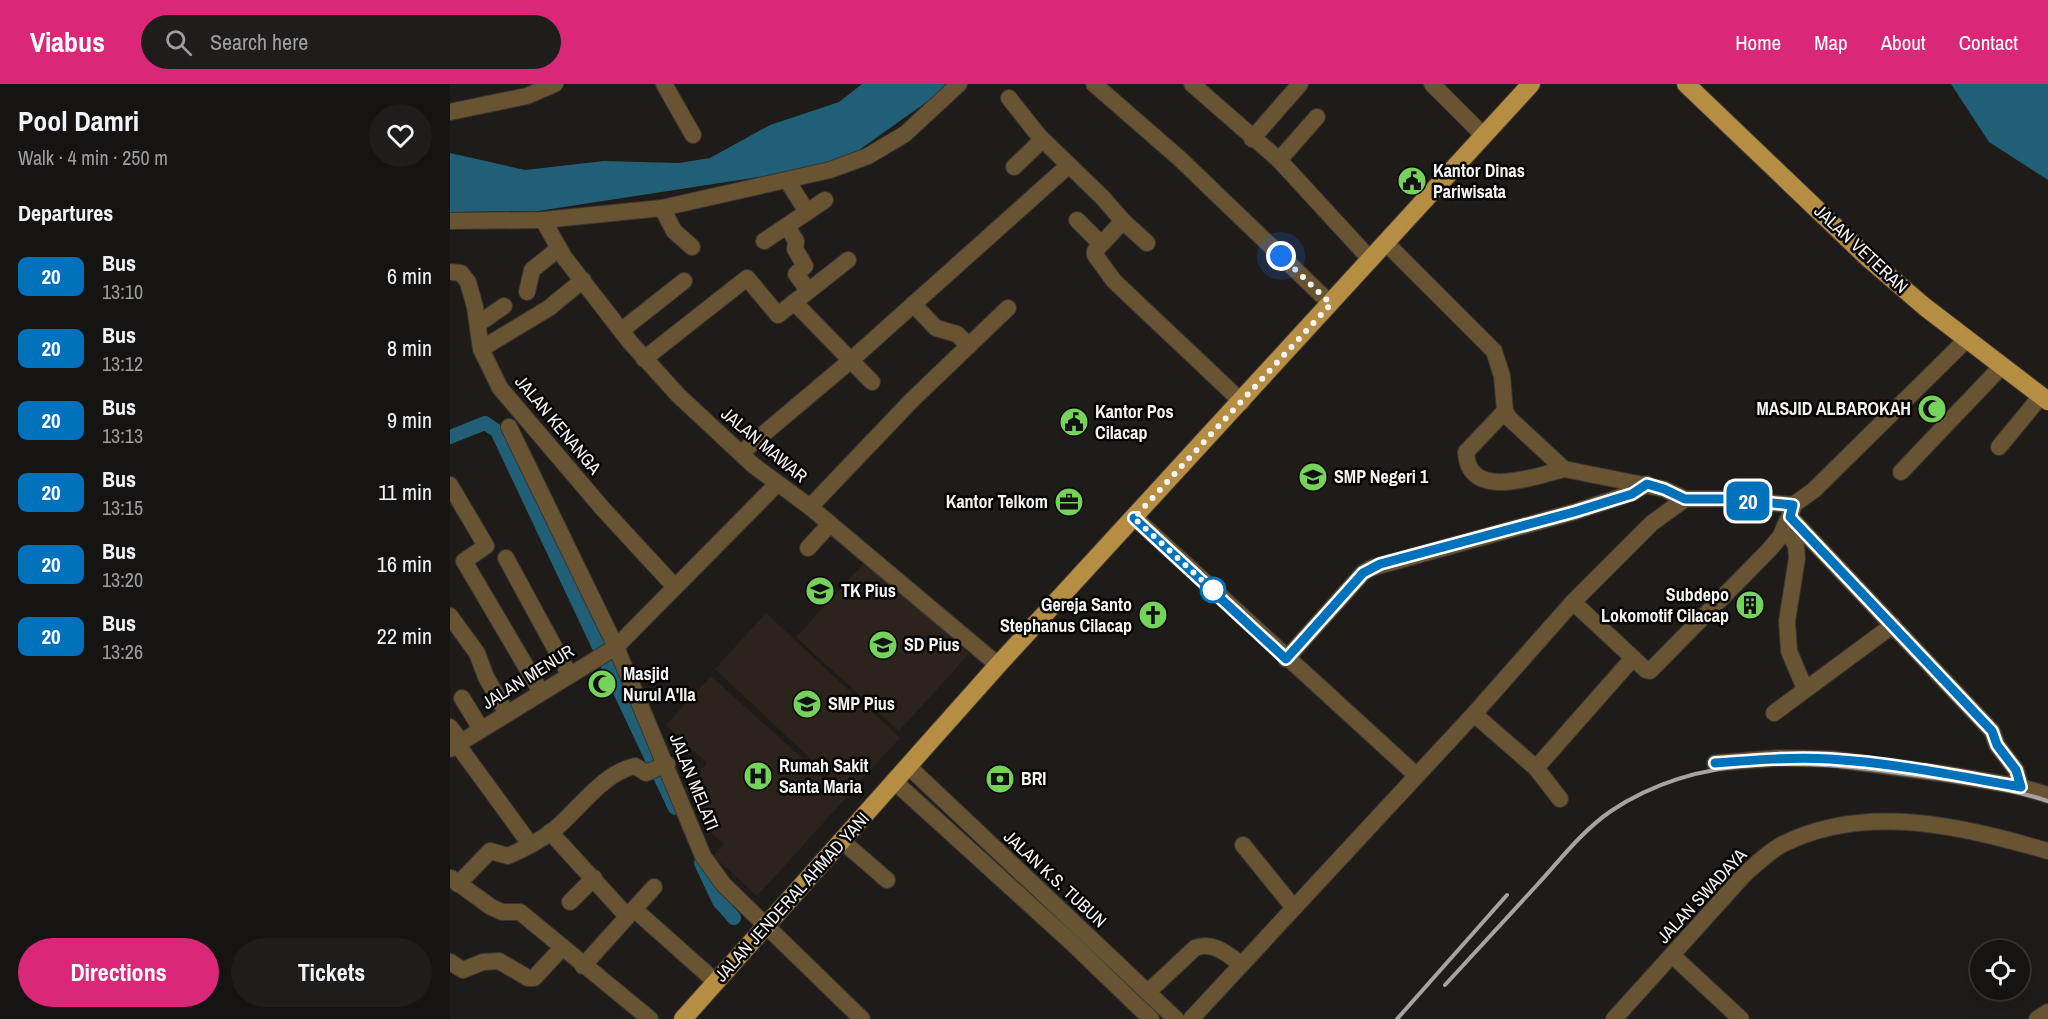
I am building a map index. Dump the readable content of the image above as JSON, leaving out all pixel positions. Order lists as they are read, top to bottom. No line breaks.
{"streets":{"main road":["JALAN VETERAN","JALAN JENDERAL AHMAD YANI"],"street":["JALAN KENANGA","JALAN MAWAR","JALAN MENUR","JALAN MELATI","JALAN K.S. TUBUN","JALAN SWADAYA"]},"crossings":[["JALAN MAWAR","JALAN JENDERAL AHMAD YANI"],["JALAN MENUR","JALAN MELATI"],["JALAN MELATI","JALAN JENDERAL AHMAD YANI"],["JALAN K.S. TUBUN","JALAN JENDERAL AHMAD YANI"]],"places":{"public building":["Kantor Dinas Pariwisata","Kantor Pos Cilacap"],"mosque":["MASJID ALBAROKAH","Masjid Nurul A'lla"],"school or university":["SMP Negeri 1","TK Pius","SD Pius","SMP Pius"],"office":["Kantor Telkom"],"building":["Subdepo Lokomotif Cilacap"],"church":["Gereja Santo Stephanus Cilacap"],"hospital":["Rumah Sakit Santa Maria"],"bank":["BRI"]},"lines":["bus line 20"],"page":{"header":"Viabus","search":"Search here","nav":["Home","Map","About","Contact"],"heading":[["Pool Damri","Walk · 4 min · 250 m"],"Departures"],"on_map":"20","list":[{"mark":"20","name":"Bus","note":"13:10","value":"6 min"},{"mark":"20","name":"Bus","note":"13:12","value":"8 min"},{"mark":"20","name":"Bus","note":"13:13","value":"9 min"},{"mark":"20","name":"Bus","note":"13:15","value":"11 min"},{"mark":"20","name":"Bus","note":"13:20","value":"16 min"},{"mark":"20","name":"Bus","note":"13:26","value":"22 min"}],"buttons":["Directions","Tickets"]}}
